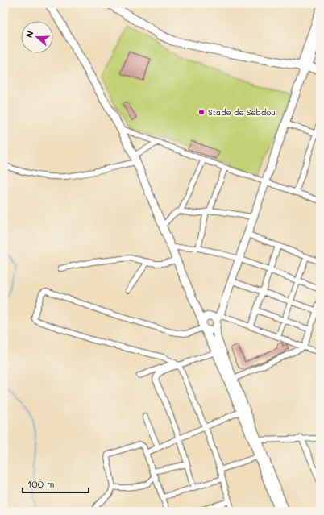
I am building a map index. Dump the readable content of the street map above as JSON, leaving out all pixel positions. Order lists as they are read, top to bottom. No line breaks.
{"places":["Stade de Sebdou"],"scale_bar":"100 m","north":"left"}
